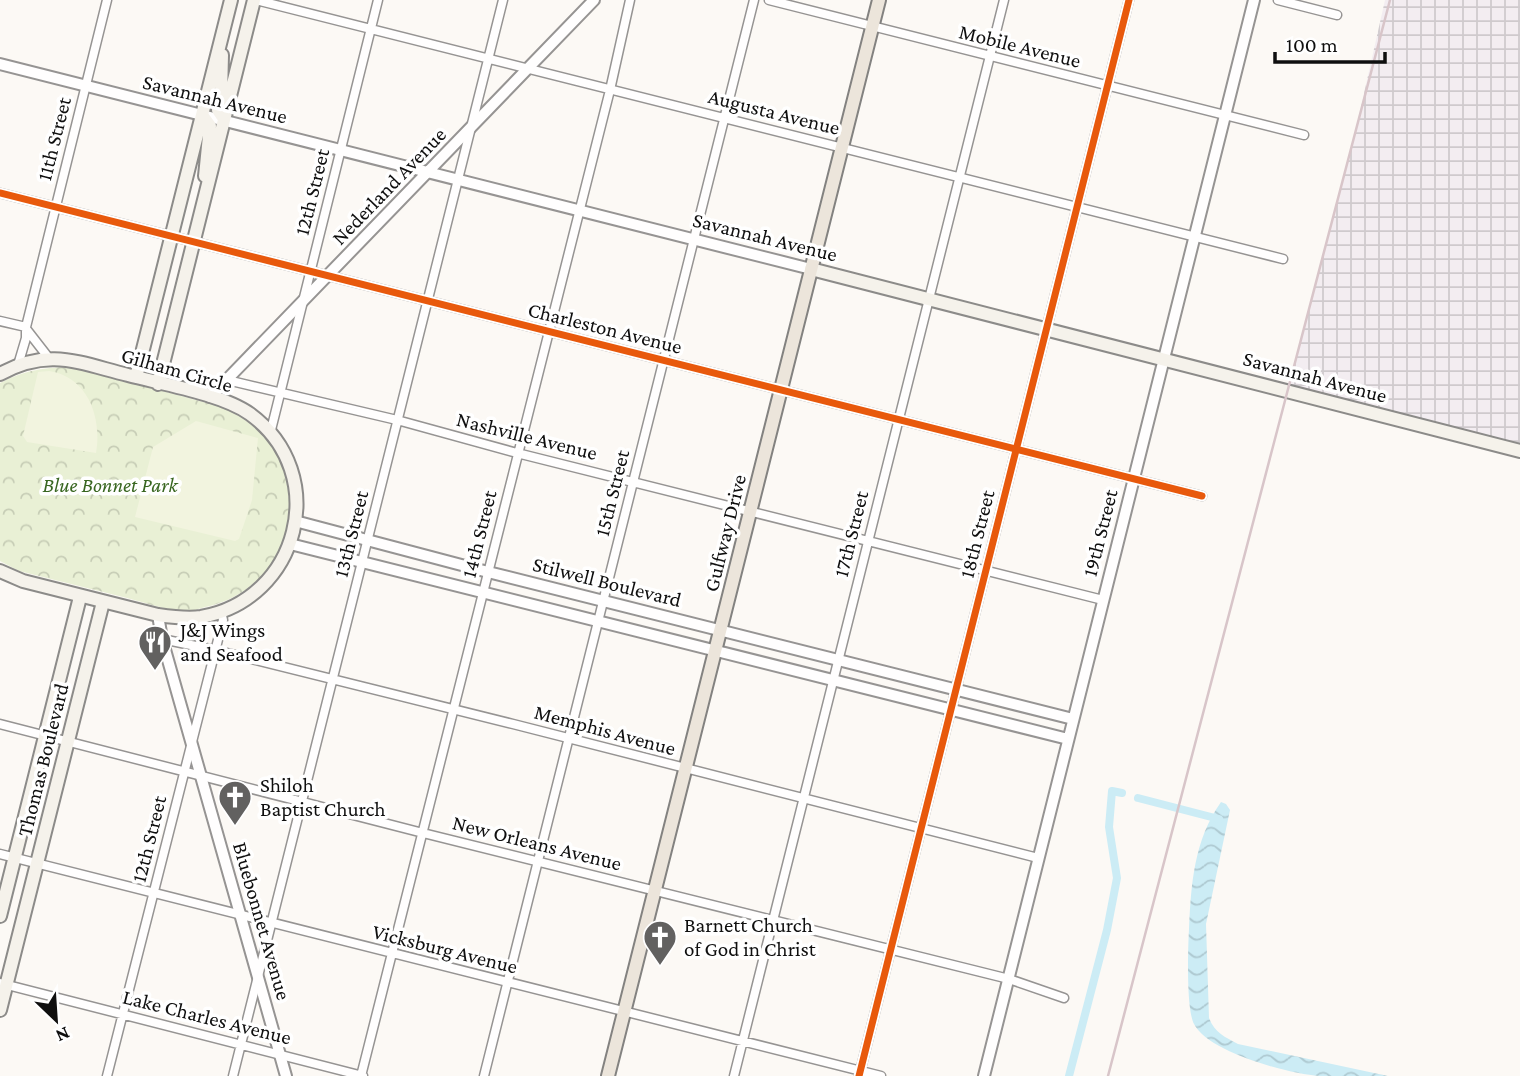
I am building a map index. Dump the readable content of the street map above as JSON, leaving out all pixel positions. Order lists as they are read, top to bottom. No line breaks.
{"streets":{"main road":["Savannah Avenue","Gilham Circle","Gulfway Drive","Thomas Boulevard"],"street":["Mobile Avenue","Augusta Avenue","11th Street","Nederland Avenue","12th Street","Charleston Avenue","Nashville Avenue","15th Street","19th Street","13th Street","14th Street","17th Street","18th Street","Stilwell Boulevard","Memphis Avenue","New Orleans Avenue","Bluebonnet Avenue","Vicksburg Avenue","Lake Charles Avenue"]},"crossings":[["Mobile Avenue","Gulfway Drive"],["Mobile Avenue","19th Street"],["Mobile Avenue","17th Street"],["Mobile Avenue","18th Street"],["Savannah Avenue","11th Street"],["Savannah Avenue","Nederland Avenue"],["Savannah Avenue","12th Street"],["Savannah Avenue","15th Street"],["Savannah Avenue","Gulfway Drive"],["Savannah Avenue","19th Street"],["Savannah Avenue","13th Street"],["Savannah Avenue","14th Street"],["Savannah Avenue","17th Street"],["Savannah Avenue","18th Street"],["Augusta Avenue","Nederland Avenue"],["Augusta Avenue","12th Street"],["Augusta Avenue","15th Street"],["Augusta Avenue","Gulfway Drive"],["Augusta Avenue","19th Street"],["Augusta Avenue","13th Street"],["Augusta Avenue","14th Street"],["Augusta Avenue","17th Street"],["Augusta Avenue","18th Street"],["11th Street","Charleston Avenue"],["11th Street","Gilham Circle"],["Nederland Avenue","12th Street"],["Nederland Avenue","Charleston Avenue"],["Nederland Avenue","Gilham Circle"],["Nederland Avenue","Nashville Avenue"],["Nederland Avenue","13th Street"],["12th Street","Charleston Avenue"],["12th Street","Gilham Circle"],["12th Street","Nashville Avenue"],["12th Street","Memphis Avenue"],["12th Street","New Orleans Avenue"],["12th Street","Bluebonnet Avenue"],["12th Street","Vicksburg Avenue"],["12th Street","Lake Charles Avenue"],["Charleston Avenue","15th Street"],["Charleston Avenue","Gulfway Drive"],["Charleston Avenue","19th Street"],["Charleston Avenue","13th Street"],["Charleston Avenue","14th Street"],["Charleston Avenue","17th Street"],["Charleston Avenue","18th Street"],["Gilham Circle","Stilwell Boulevard"],["Gilham Circle","Thomas Boulevard"],["Gilham Circle","Bluebonnet Avenue"],["Nashville Avenue","15th Street"],["Nashville Avenue","Gulfway Drive"],["Nashville Avenue","19th Street"],["Nashville Avenue","13th Street"],["Nashville Avenue","14th Street"],["Nashville Avenue","17th Street"],["Nashville Avenue","18th Street"],["15th Street","Stilwell Boulevard"],["15th Street","Memphis Avenue"],["15th Street","New Orleans Avenue"],["15th Street","Vicksburg Avenue"],["Gulfway Drive","Stilwell Boulevard"],["Gulfway Drive","Memphis Avenue"],["Gulfway Drive","New Orleans Avenue"],["Gulfway Drive","Vicksburg Avenue"],["19th Street","Stilwell Boulevard"],["19th Street","Memphis Avenue"],["19th Street","New Orleans Avenue"],["13th Street","Stilwell Boulevard"],["13th Street","Memphis Avenue"],["13th Street","New Orleans Avenue"],["13th Street","Bluebonnet Avenue"],["13th Street","Vicksburg Avenue"],["13th Street","Lake Charles Avenue"],["14th Street","Stilwell Boulevard"],["14th Street","Memphis Avenue"],["14th Street","New Orleans Avenue"],["14th Street","Vicksburg Avenue"],["14th Street","Lake Charles Avenue"],["17th Street","Stilwell Boulevard"],["17th Street","Memphis Avenue"],["17th Street","New Orleans Avenue"],["17th Street","Vicksburg Avenue"],["18th Street","Stilwell Boulevard"],["18th Street","Memphis Avenue"],["18th Street","New Orleans Avenue"],["18th Street","Vicksburg Avenue"],["Memphis Avenue","Bluebonnet Avenue"],["Thomas Boulevard","New Orleans Avenue"],["Thomas Boulevard","Vicksburg Avenue"],["Thomas Boulevard","Lake Charles Avenue"],["New Orleans Avenue","Bluebonnet Avenue"],["Bluebonnet Avenue","Vicksburg Avenue"],["Bluebonnet Avenue","Lake Charles Avenue"]],"parks":["Blue Bonnet Park"],"places":{"restaurant":["J&J Wings and Seafood"],"church":["Shiloh Baptist Church","Barnett Church of God in Christ"]},"scale_bar":"100 m","north":"bottom right"}
